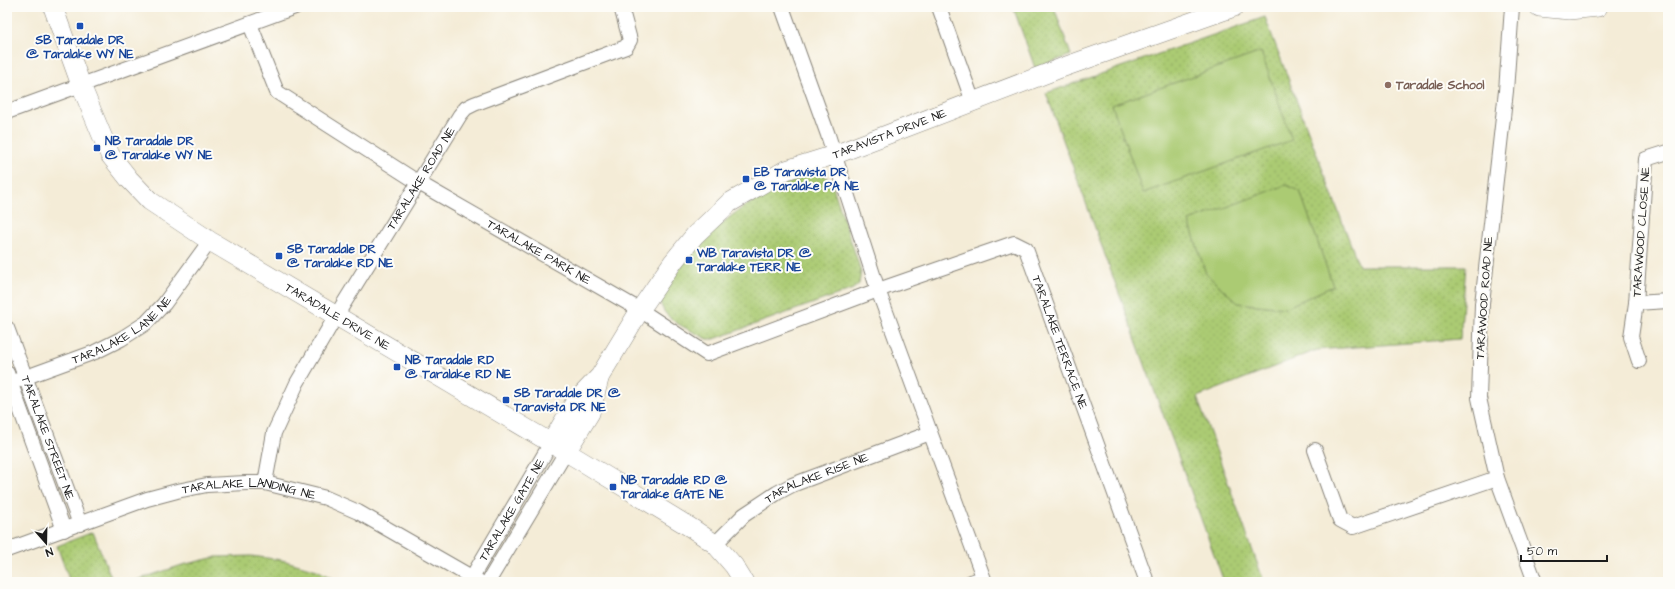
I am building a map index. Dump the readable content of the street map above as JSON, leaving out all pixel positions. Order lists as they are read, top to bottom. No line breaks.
{"streets":{"street":["TARAVISTA DRIVE NE","TARALAKE ROAD NE","TARAWOOD CLOSE NE","TARALAKE PARK NE","TARAWOOD ROAD NE","TARADALE DRIVE NE","TARALAKE LANE NE","TARALAKE TERRACE NE","TARALAKE STREET NE","TARALAKE RISE NE","TARALAKE LANDING NE","TARALAKE GATE NE"]},"crossings":[["TARAVISTA DRIVE NE","TARALAKE PARK NE"],["TARAVISTA DRIVE NE","TARADALE DRIVE NE"],["TARAVISTA DRIVE NE","TARALAKE GATE NE"],["TARALAKE ROAD NE","TARALAKE PARK NE"],["TARALAKE ROAD NE","TARADALE DRIVE NE"],["TARALAKE ROAD NE","TARALAKE LANDING NE"],["TARALAKE PARK NE","TARALAKE TERRACE NE"],["TARADALE DRIVE NE","TARALAKE LANE NE"],["TARADALE DRIVE NE","TARALAKE RISE NE"],["TARADALE DRIVE NE","TARALAKE GATE NE"],["TARALAKE LANE NE","TARALAKE STREET NE"],["TARALAKE STREET NE","TARALAKE LANDING NE"],["TARALAKE LANDING NE","TARALAKE GATE NE"]],"places":{"transit":["SB Taradale DR @ Taralake WY NE","NB Taradale DR @ Taralake WY NE","EB Taravista DR @ Taralake PA NE","SB Taradale DR @ Taralake RD NE","WB Taravista DR @ Taralake TERR NE","NB Taradale RD @ Taralake RD NE","SB Taradale DR @ Taravista DR NE","NB Taradale RD @ Taralake GATE NE"],"other":["Taradale School"]},"scale_bar":"50 m","north":"bottom"}
